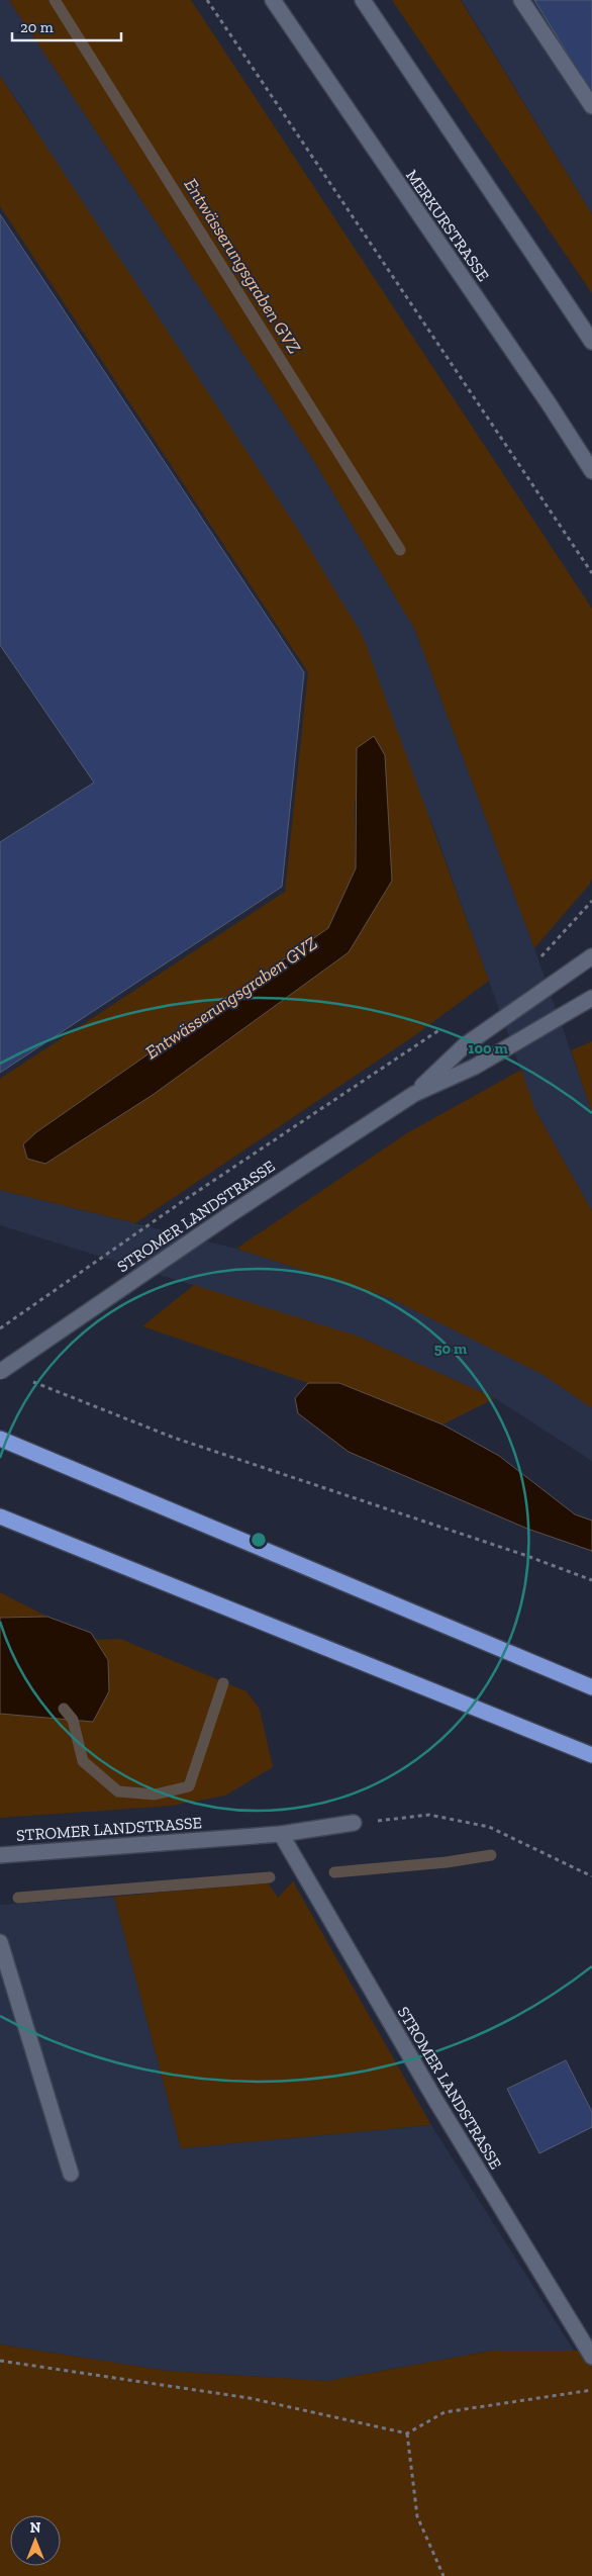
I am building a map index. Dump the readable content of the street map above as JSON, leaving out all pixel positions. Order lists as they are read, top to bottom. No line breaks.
{"streets":{"street":["MERKURSTRASSE","STROMER LANDSTRASSE"]},"water":["Entwässerungsgraben GVZ"],"scale_bar":"20 m","north":"top","rings":["100 m","50 m"]}
